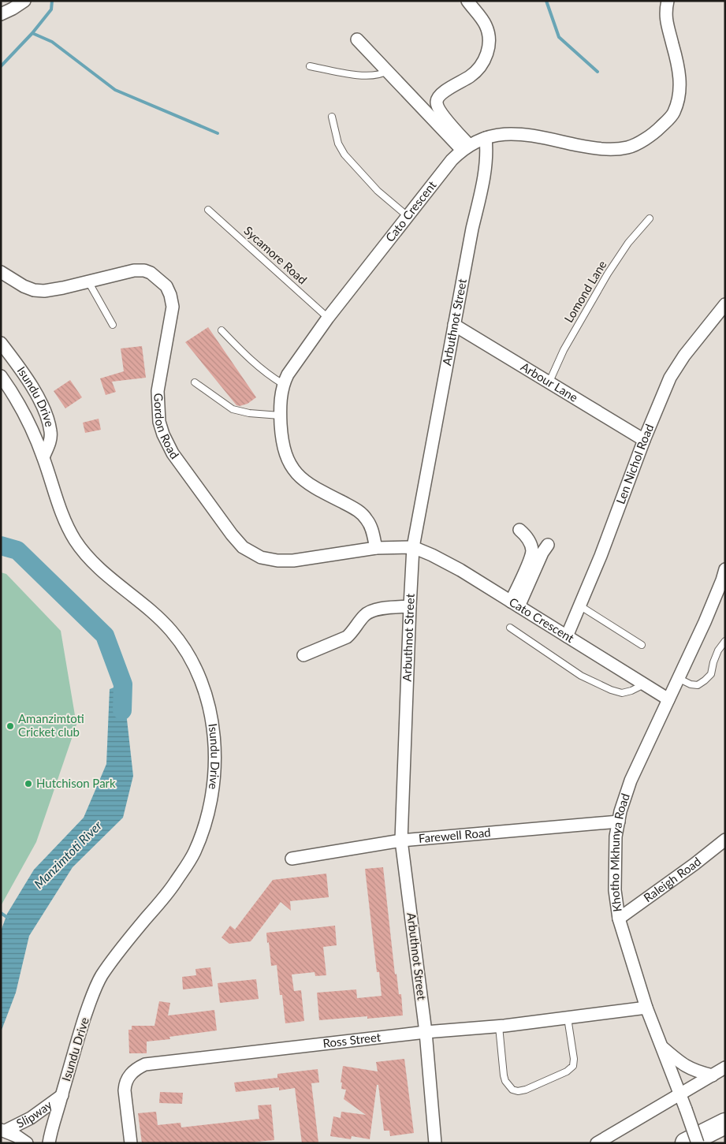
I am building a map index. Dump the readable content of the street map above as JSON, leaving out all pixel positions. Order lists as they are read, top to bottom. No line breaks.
{"streets":{"street":["Cato Crescent","Arbuthnot Street","Arbour Lane","Isundu Drive","Gordon Road","Len Nichol Road","Farewell Road","Khotho Mkhunya Road","Raleigh Road","Ross Street","Slipway"],"lane":["Sycamore Road","Lomond Lane"]},"crossings":[["Cato Crescent","Sycamore Road"],["Cato Crescent","Arbuthnot Street"],["Cato Crescent","Gordon Road"],["Cato Crescent","Len Nichol Road"],["Cato Crescent","Khotho Mkhunya Road"],["Lomond Lane","Arbour Lane"],["Arbuthnot Street","Arbour Lane"],["Arbuthnot Street","Gordon Road"],["Arbuthnot Street","Farewell Road"],["Arbuthnot Street","Ross Street"],["Arbour Lane","Len Nichol Road"],["Isundu Drive","Slipway"],["Farewell Road","Khotho Mkhunya Road"],["Khotho Mkhunya Road","Raleigh Road"],["Khotho Mkhunya Road","Ross Street"]],"water":["Manzimtoti River"],"places":["Amanzimtoti Cricket club","Hutchison Park"]}
